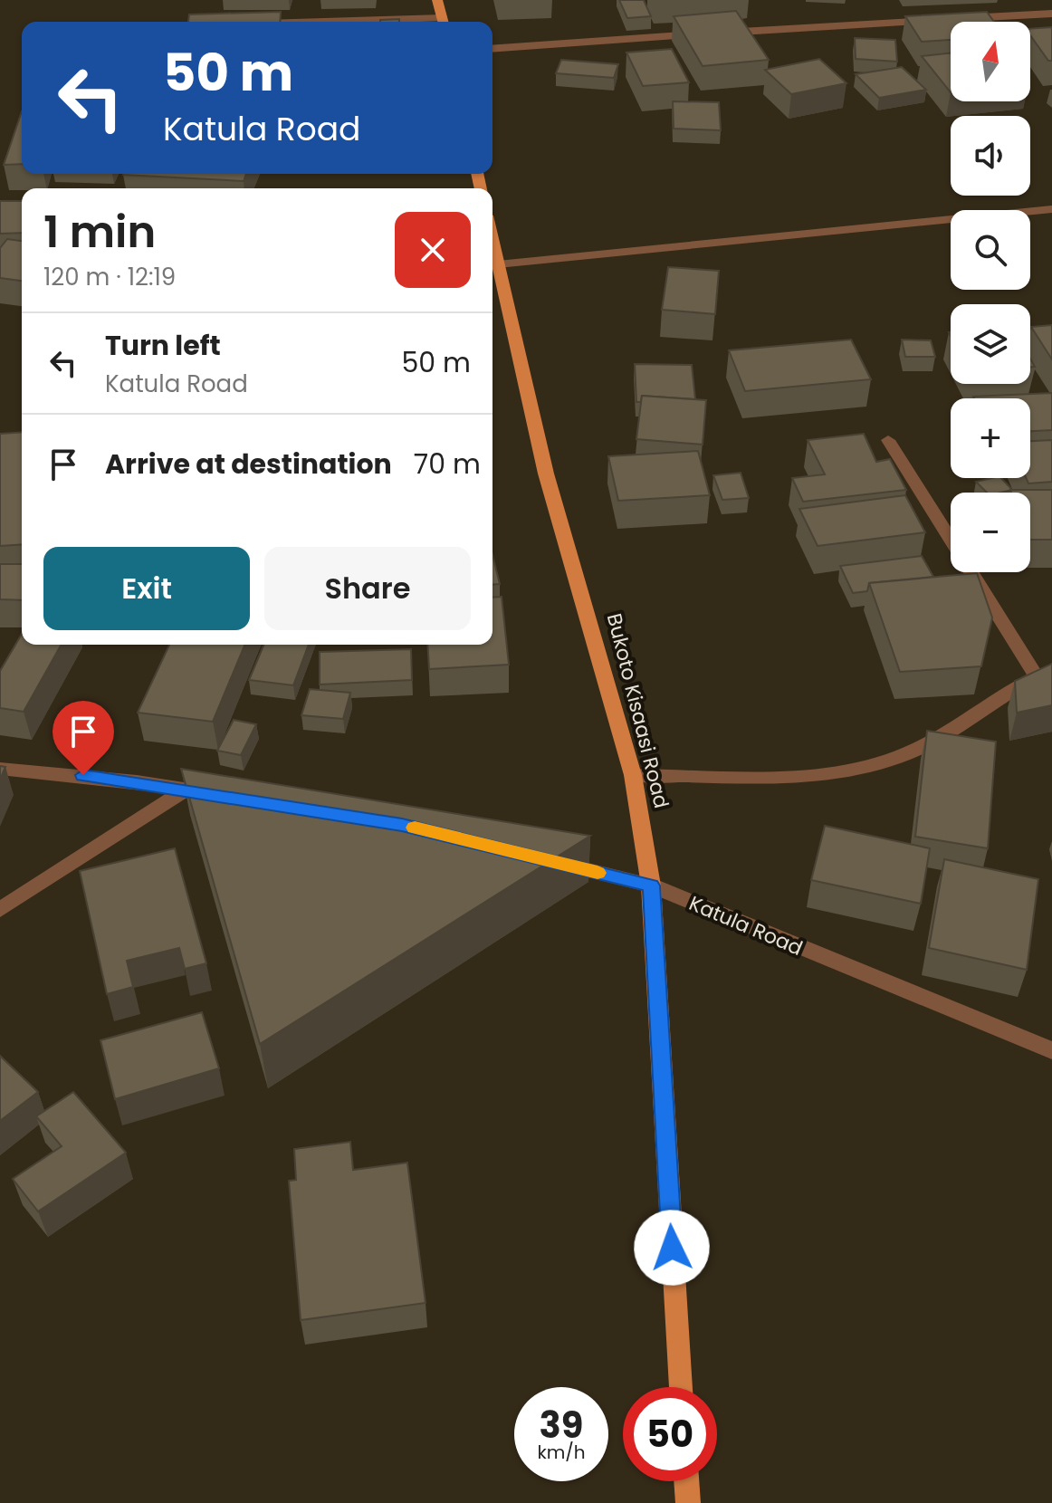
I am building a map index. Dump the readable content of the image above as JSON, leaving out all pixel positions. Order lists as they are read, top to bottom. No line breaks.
{"streets":{"main road":["Bukoto Kisaasi Road"],"street":["Katula Road"]},"crossings":[["Bukoto Kisaasi Road","Katula Road"]],"north":"top","page":{"map_buttons":["+","−"],"turn":["50 m","Katula Road"],"heading":["1 min","120 m · 12:19"],"list":[{"name":"Turn left","note":"Katula Road","value":"50 m"},{"name":"Arrive at destination","value":"70 m"}],"buttons":["Exit","Share"],"speed":"39 km/h","limit":"50"}}
